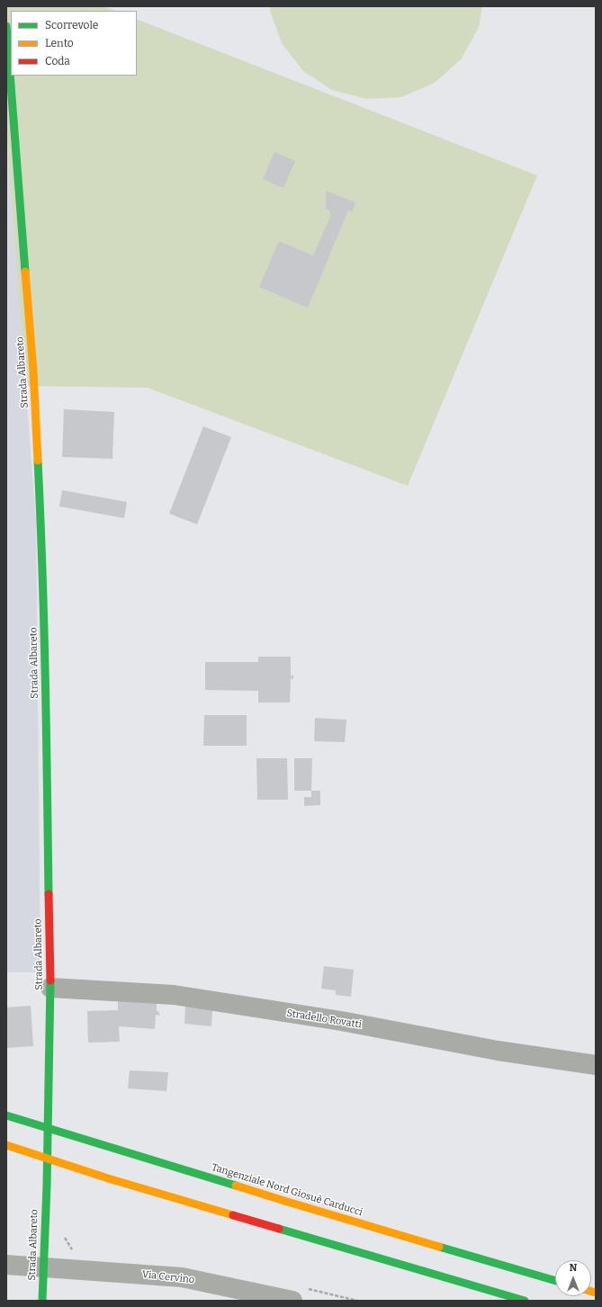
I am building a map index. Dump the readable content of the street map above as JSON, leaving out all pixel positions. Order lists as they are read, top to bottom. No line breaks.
{"streets":{"main road":["Strada Albareto","Tangenziale Nord Giosuè Carducci"],"street":["Stradello Rovatti","Via Cervino"]},"crossings":[["Strada Albareto","Stradello Rovatti"],["Strada Albareto","Via Cervino"]],"legend":["Scorrevole","Lento","Coda"],"north":"top"}
